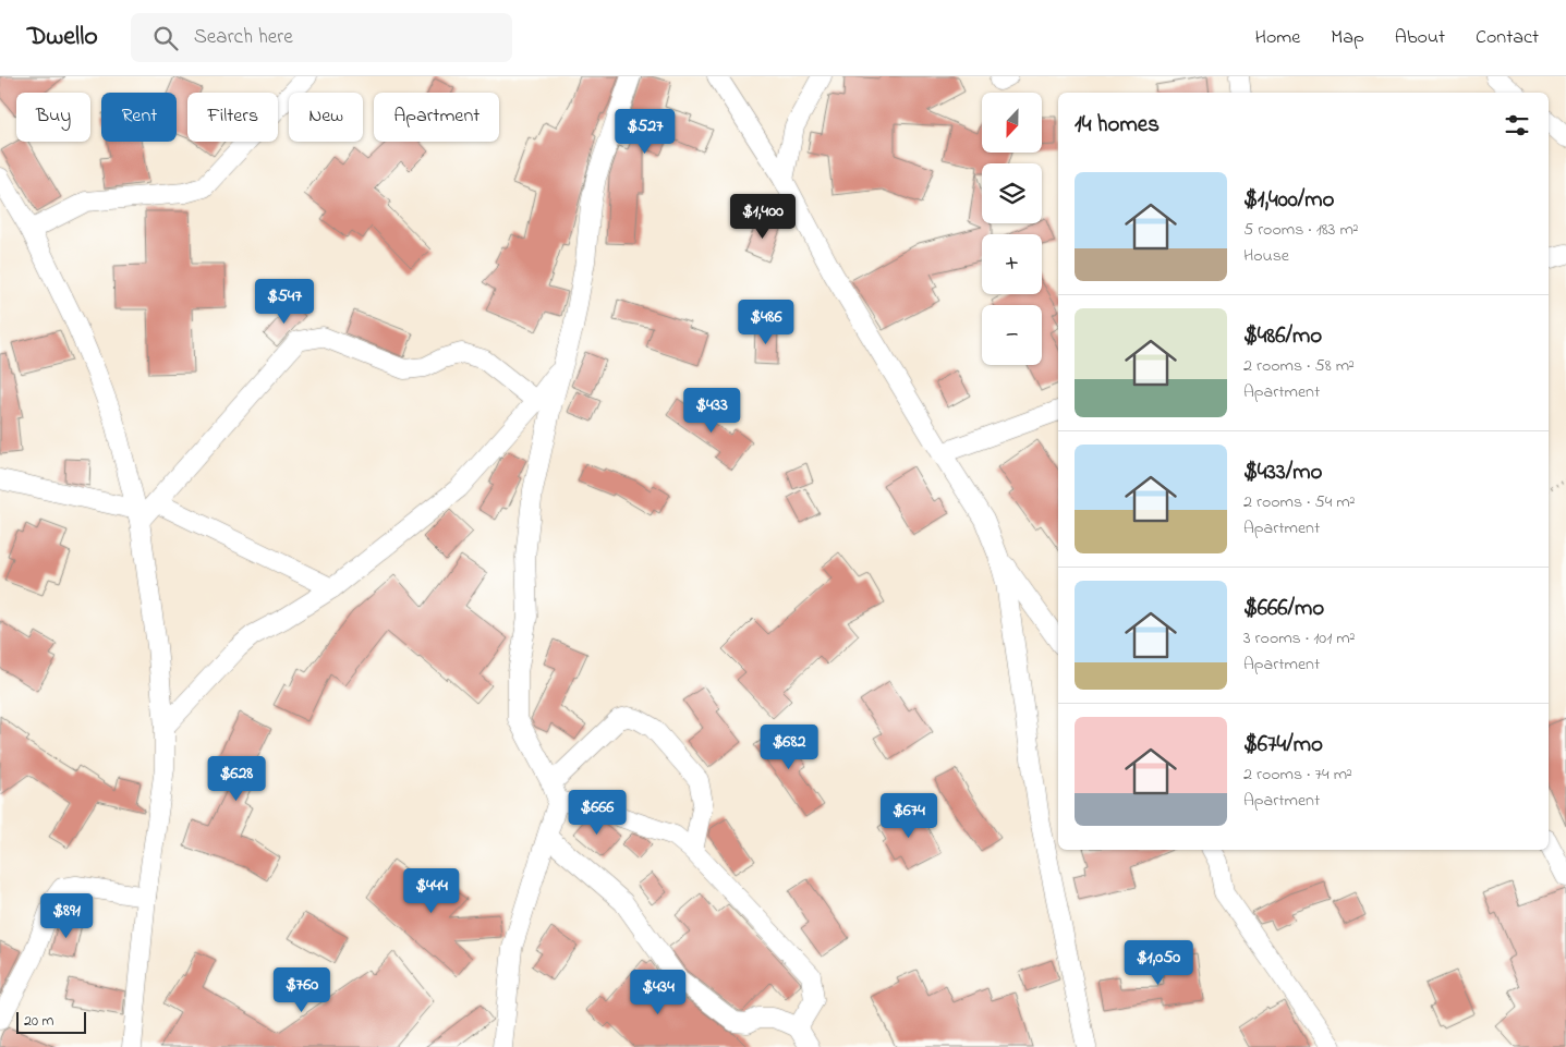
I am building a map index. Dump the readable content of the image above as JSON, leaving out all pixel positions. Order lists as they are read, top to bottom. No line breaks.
{"scale_bar":"20 m","north":"bottom","page":{"header":"Dwello","search":"Search here","nav":["Home","Map","About","Contact"],"map_buttons":["+","−"],"chip":["Buy","Rent","Filters","New","Apartment"],"heading":"14 homes","price":["$527","$1,400","$547","$486","$433","$682","$628","$666","$674","$444","$891","$1,050","$760","$434"],"list":[{"name":"$1,400/mo","note":"5 rooms · 183 m² · House"},{"name":"$486/mo","note":"2 rooms · 58 m² · Apartment"},{"name":"$433/mo","note":"2 rooms · 54 m² · Apartment"},{"name":"$666/mo","note":"3 rooms · 101 m² · Apartment"},{"name":"$674/mo","note":"2 rooms · 74 m² · Apartment"}],"scale":"20 m"}}
